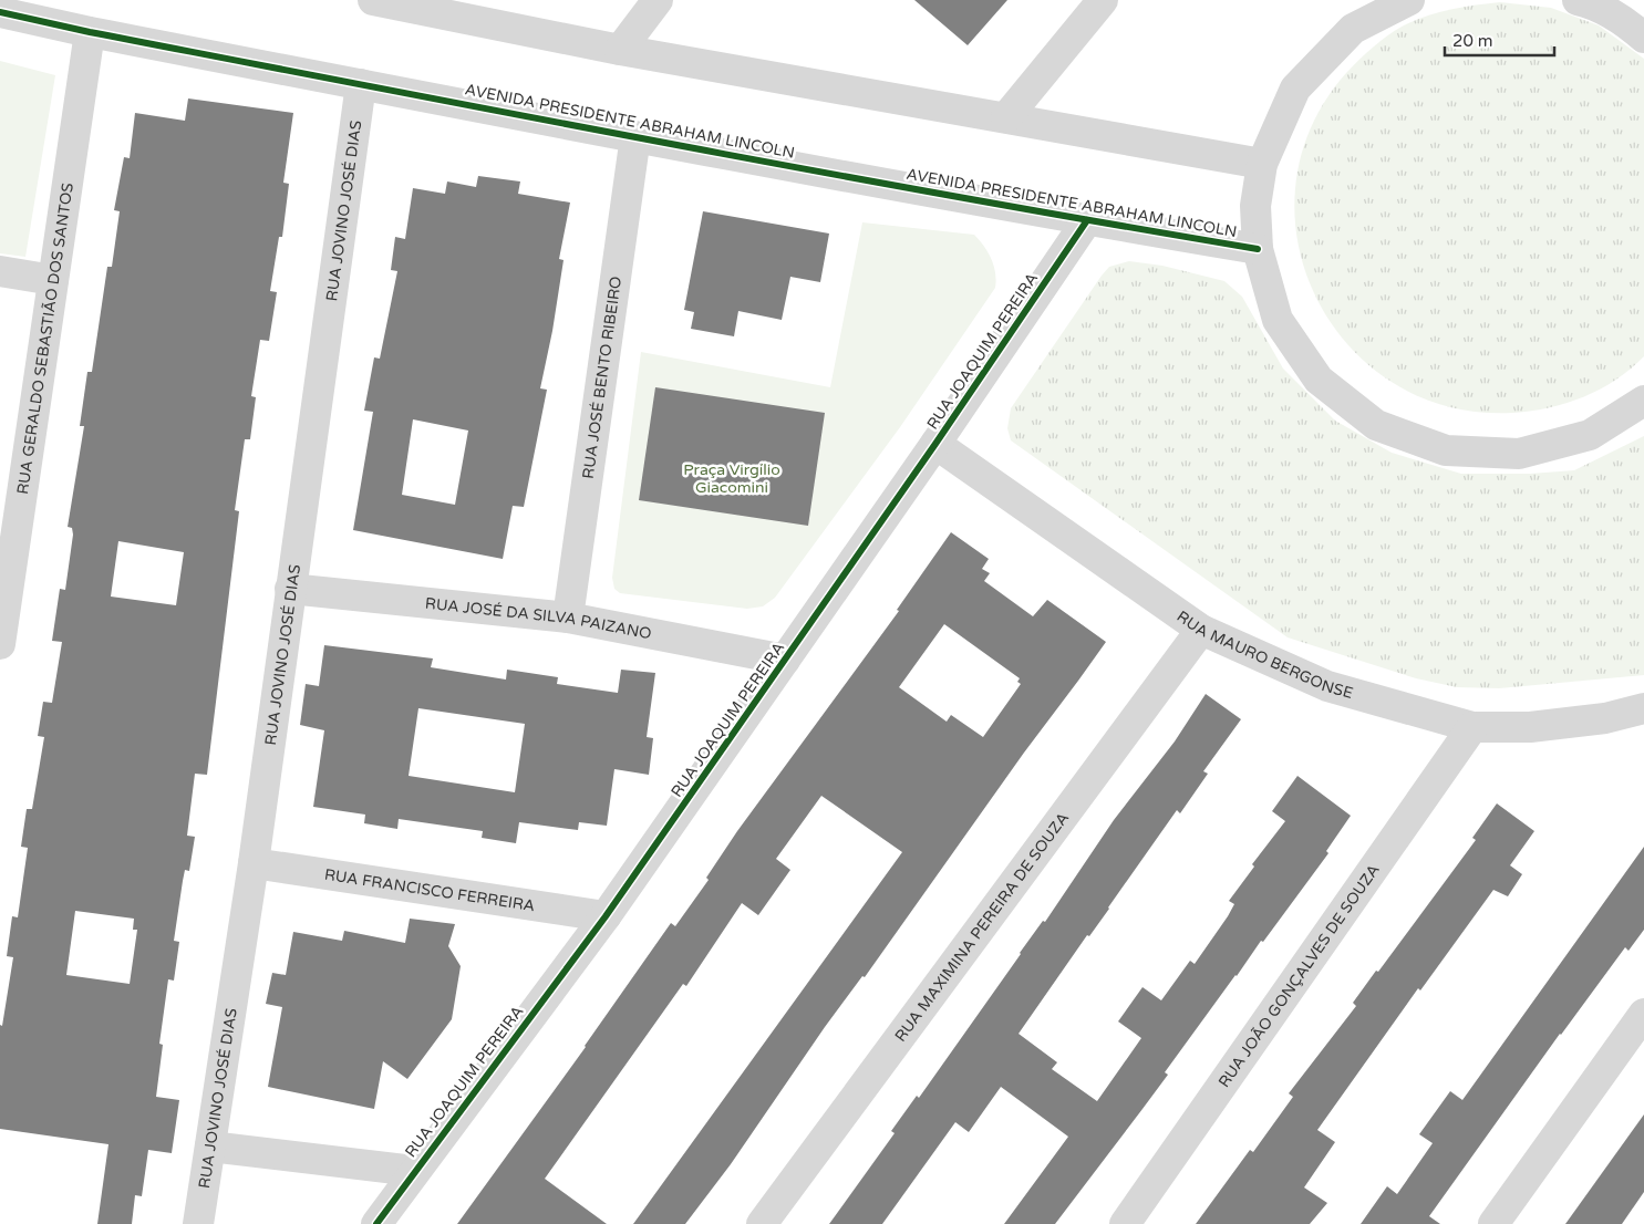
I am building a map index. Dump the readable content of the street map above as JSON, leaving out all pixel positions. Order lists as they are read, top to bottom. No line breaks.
{"streets":{"street":["AVENIDA PRESIDENTE ABRAHAM LINCOLN","RUA JOVINO JOSÉ DIAS","RUA GERALDO SEBASTIÃO DOS SANTOS","RUA JOAQUIM PEREIRA","RUA JOSÉ BENTO RIBEIRO","RUA JOSÉ DA SILVA PAIZANO","RUA MAURO BERGONSE","RUA FRANCISCO FERREIRA","RUA MAXIMINA PEREIRA DE SOUZA","RUA JOÃO GONÇALVES DE SOUZA"]},"crossings":[["AVENIDA PRESIDENTE ABRAHAM LINCOLN","RUA JOVINO JOSÉ DIAS"],["AVENIDA PRESIDENTE ABRAHAM LINCOLN","RUA GERALDO SEBASTIÃO DOS SANTOS"],["AVENIDA PRESIDENTE ABRAHAM LINCOLN","RUA JOAQUIM PEREIRA"],["AVENIDA PRESIDENTE ABRAHAM LINCOLN","RUA JOSÉ BENTO RIBEIRO"],["RUA JOVINO JOSÉ DIAS","RUA JOSÉ DA SILVA PAIZANO"],["RUA JOVINO JOSÉ DIAS","RUA FRANCISCO FERREIRA"],["RUA JOAQUIM PEREIRA","RUA JOSÉ DA SILVA PAIZANO"],["RUA JOAQUIM PEREIRA","RUA MAURO BERGONSE"],["RUA JOAQUIM PEREIRA","RUA FRANCISCO FERREIRA"],["RUA JOSÉ BENTO RIBEIRO","RUA JOSÉ DA SILVA PAIZANO"],["RUA MAURO BERGONSE","RUA MAXIMINA PEREIRA DE SOUZA"],["RUA MAURO BERGONSE","RUA JOÃO GONÇALVES DE SOUZA"]],"parks":["Praça Virgílio Giacomini"],"scale_bar":"20 m"}
